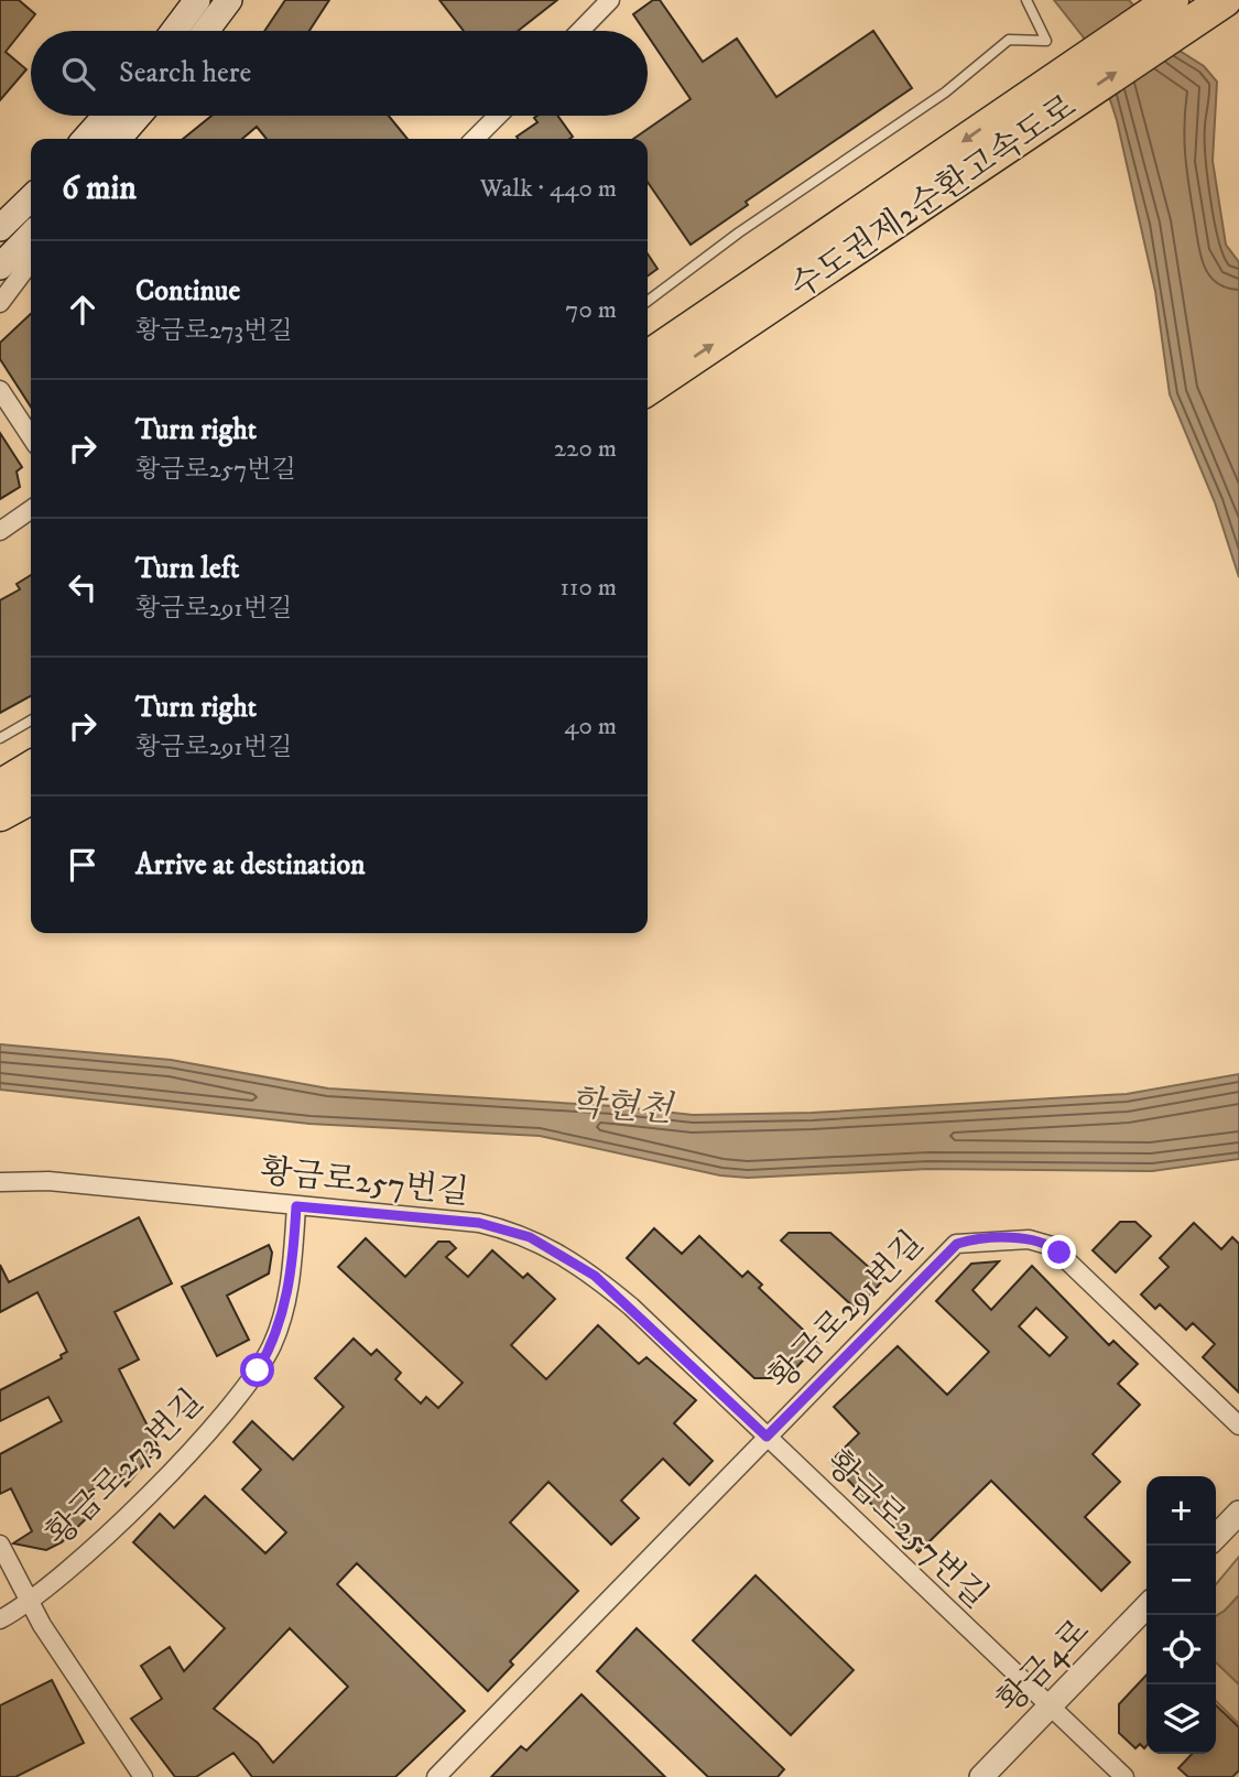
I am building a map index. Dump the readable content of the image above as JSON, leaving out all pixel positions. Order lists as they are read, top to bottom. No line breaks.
{"streets":{"highway":["수도권제2순환고속도로"],"street":["황금로257번길","황금로291번길","황금로273번길","황금4로"]},"crossings":[["황금로257번길","황금로291번길"],["황금로257번길","황금로273번길"],["황금로257번길","황금4로"]],"water":["학현천"],"page":{"search":"Search here","heading":["6 min","Walk · 440 m"],"list":[["Continue","황금로273번길","70 m"],["Turn right","황금로257번길","220 m"],["Turn left","황금로291번길","110 m"],["Turn right","황금로291번길","40 m"],"Arrive at destination"],"map_buttons":["+","−"]}}
